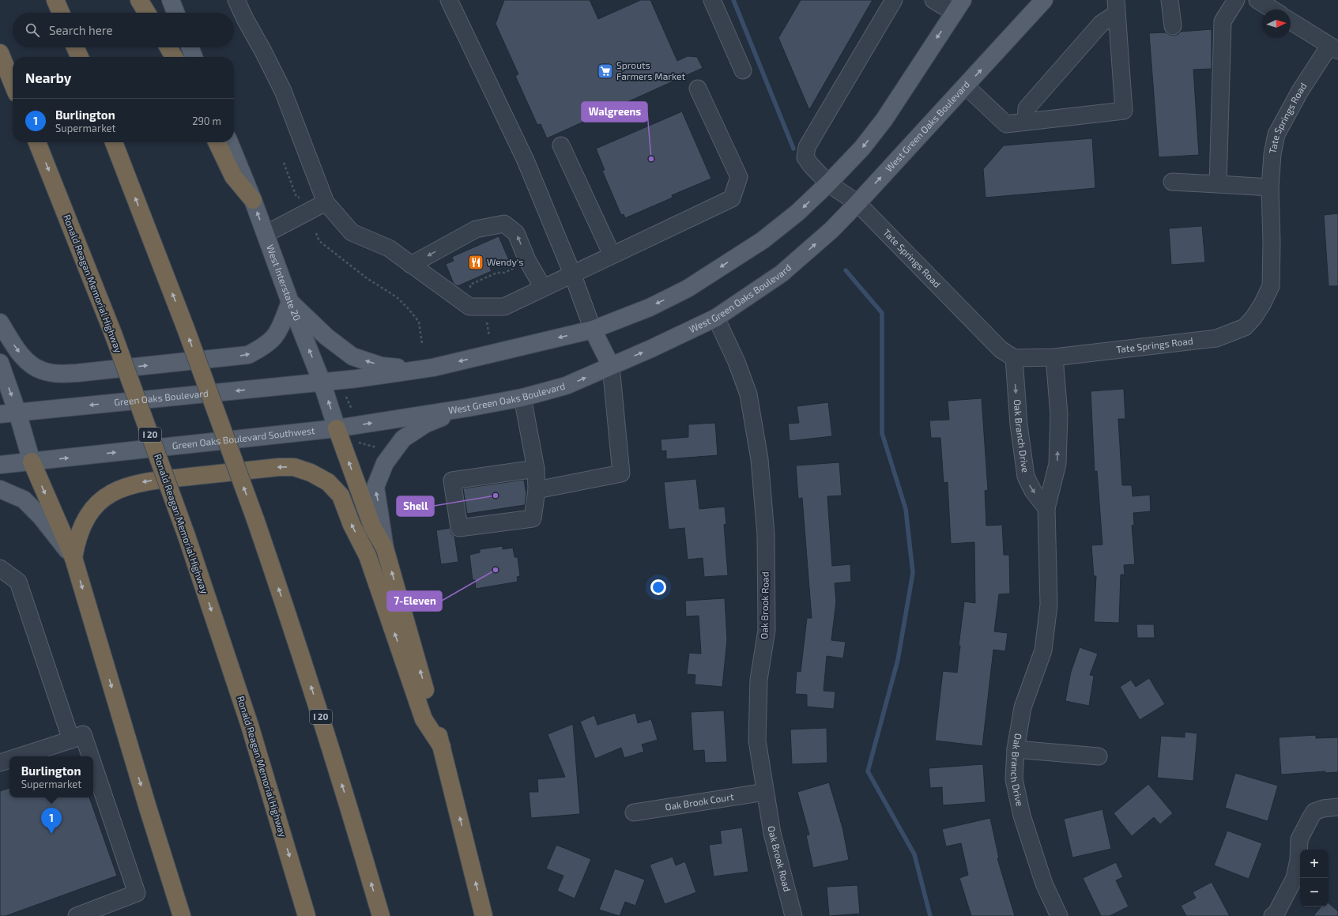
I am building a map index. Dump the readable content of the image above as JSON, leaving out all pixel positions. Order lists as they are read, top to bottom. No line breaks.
{"streets":{"highway":["Ronald Reagan Memorial Highway","I 20"],"main road":["West Green Oaks Boulevard","West Interstate 20","Green Oaks Boulevard","Green Oaks Boulevard Southwest"],"street":["Tate Springs Road","Oak Branch Drive","Oak Brook Road","Oak Brook Court"]},"crossings":[["Tate Springs Road","West Green Oaks Boulevard"],["Tate Springs Road","Oak Branch Drive"],["West Green Oaks Boulevard","West Interstate 20"],["West Green Oaks Boulevard","Green Oaks Boulevard Southwest"],["West Green Oaks Boulevard","Oak Brook Road"],["West Interstate 20","Green Oaks Boulevard"],["West Interstate 20","Green Oaks Boulevard Southwest"],["Oak Brook Road","Oak Brook Court"]],"one_way":["West Interstate 20","Green Oaks Boulevard","Green Oaks Boulevard Southwest"],"places":{"supermarket":["Sprouts Farmers Market"],"other":["Walgreens","Shell","7-Eleven"],"restaurant":["Wendy's"]},"north":"right","page":{"search":"Search here","heading":"Nearby","list":[{"mark":"1","name":"Burlington","note":"Supermarket","value":"290 m"}],"popup":["Burlington","Supermarket"],"pins":"1","map_buttons":["+","−"]}}
